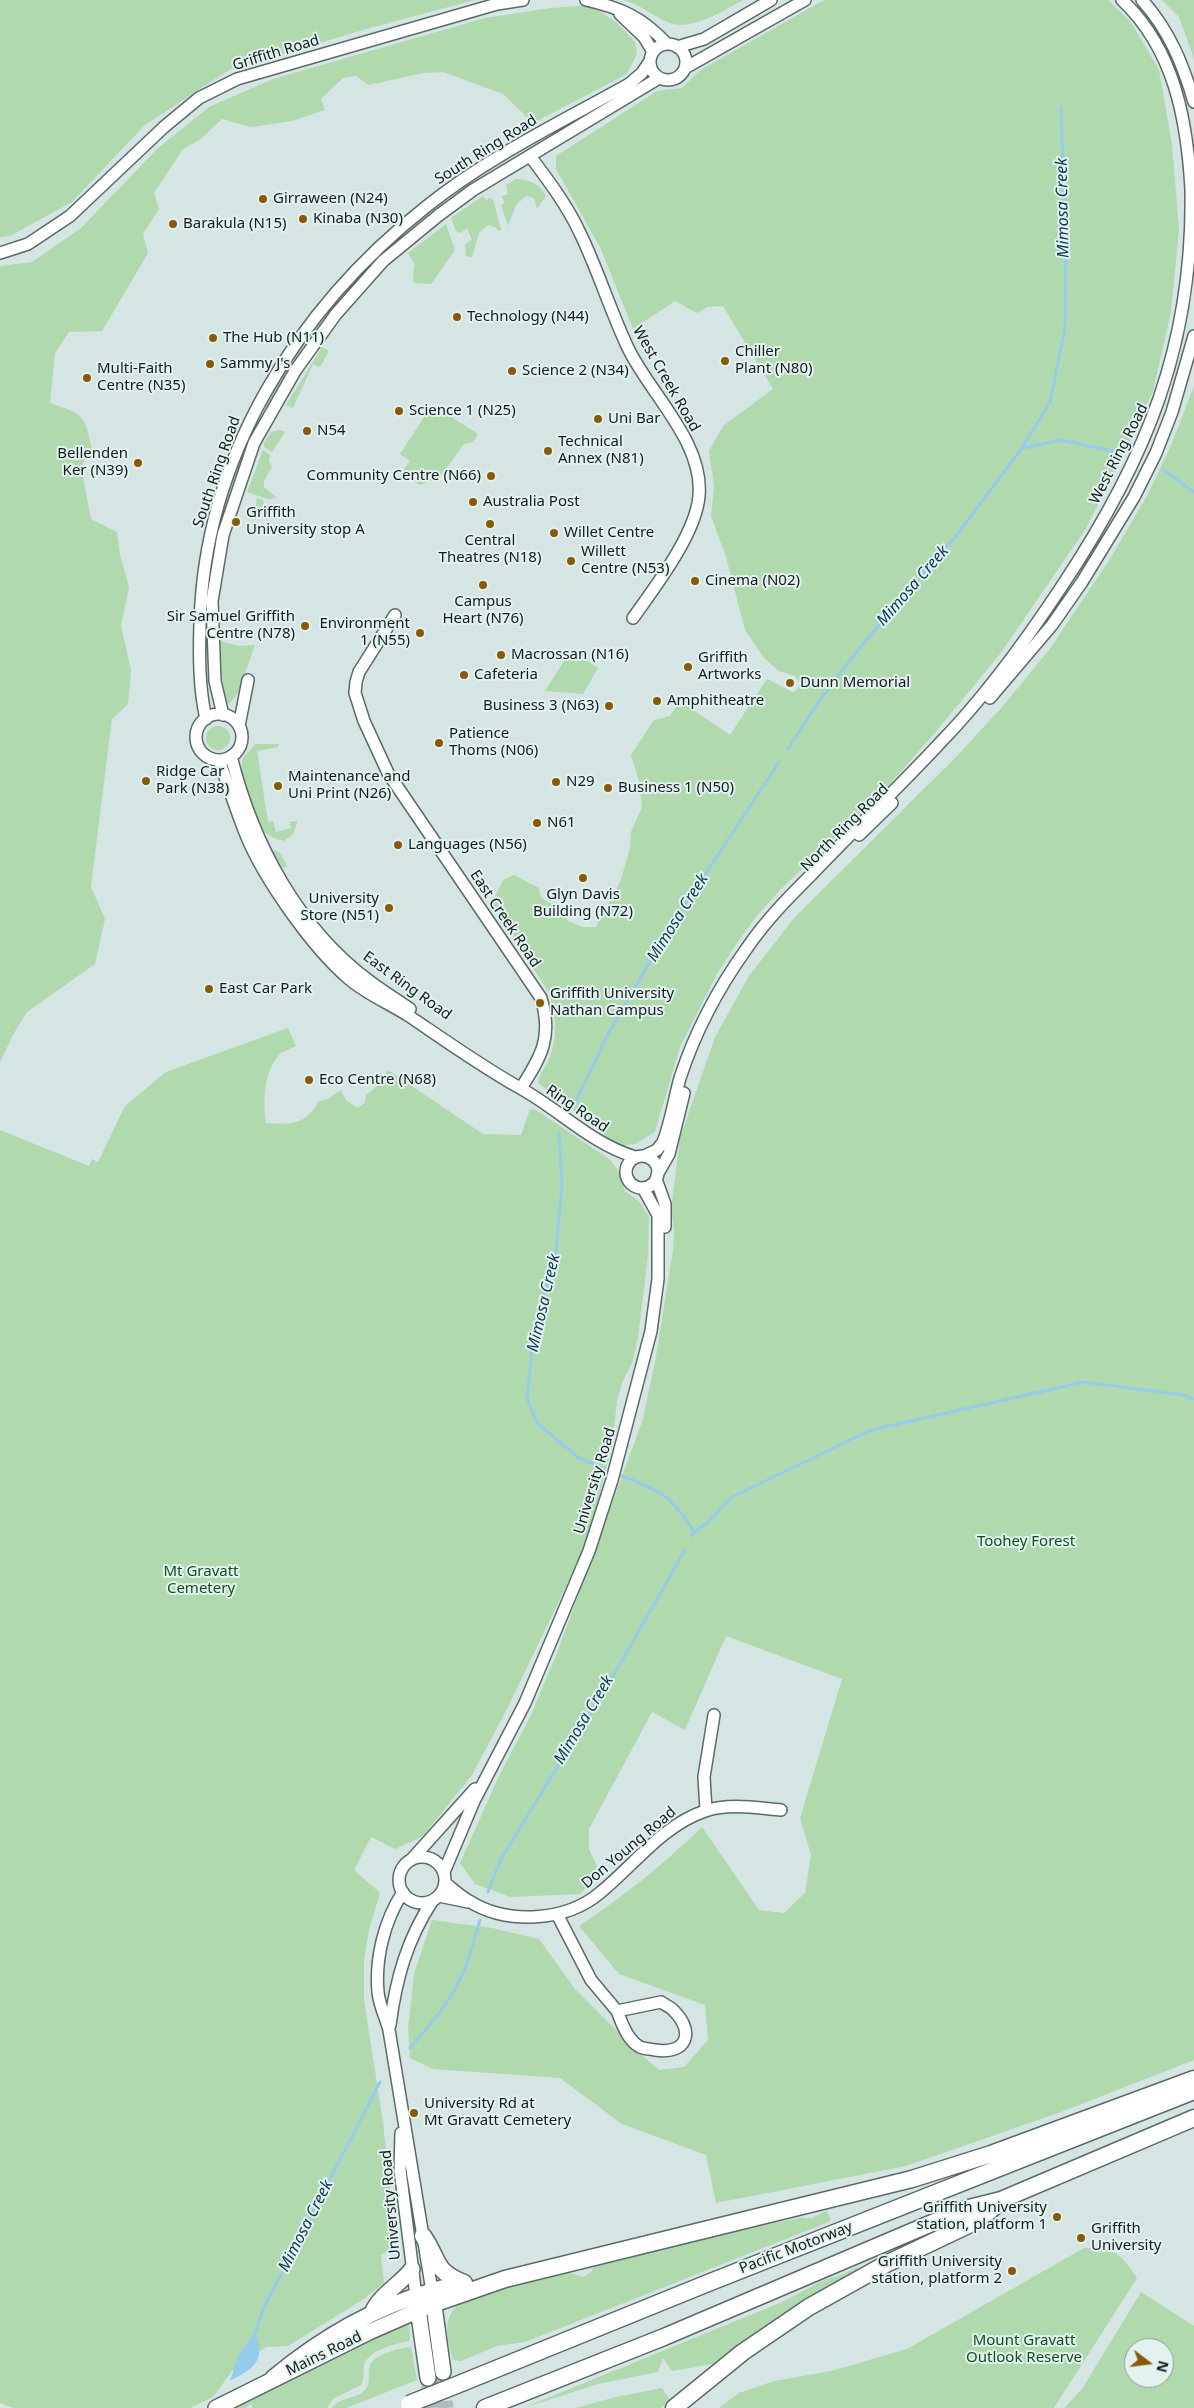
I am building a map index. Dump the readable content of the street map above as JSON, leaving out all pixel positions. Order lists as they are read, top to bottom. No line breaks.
{"streets":{"highway":["Pacific Motorway"],"main road":["Mains Road"],"street":["Griffith Road","South Ring Road","West Creek Road","West Ring Road","North Ring Road","East Creek Road","East Ring Road","Ring Road","University Road","Don Young Road"]},"crossings":[["South Ring Road","West Creek Road"],["South Ring Road","East Ring Road"],["West Ring Road","North Ring Road"],["North Ring Road","Ring Road"],["North Ring Road","University Road"],["East Creek Road","East Ring Road"],["East Creek Road","Ring Road"],["East Ring Road","Ring Road"],["Ring Road","University Road"],["University Road","Don Young Road"],["University Road","Mains Road"]],"water":["Mimosa Creek"],"parks":["Toohey Forest","Mt Gravatt Cemetery","Mount Gravatt Outlook Reserve"],"places":["Girraween (N24)","Kinaba (N30)","Barakula (N15)","Technology (N44)","The Hub (N11)","Chiller Plant (N80)","Sammy J's","Science 2 (N34)","Multi-Faith Centre (N35)","Science 1 (N25)","Uni Bar","N54","Technical Annex (N81)","Bellenden Ker (N39)","Community Centre (N66)","Australia Post","Griffith University stop A","Central Theatres (N18)","Willet Centre","Willett Centre (N53)","Cinema (N02)","Campus Heart (N76)","Sir Samuel Griffith Centre (N78)","Environment 1 (N55)","Macrossan (N16)","Griffith Artworks","Cafeteria","Dunn Memorial","Amphitheatre","Business 3 (N63)","Patience Thoms (N06)","Ridge Car Park (N38)","N29","Maintenance and Uni Print (N26)","Business 1 (N50)","N61","Languages (N56)","Glyn Davis Building (N72)","University Store (N51)","East Car Park","Griffith University Nathan Campus","Eco Centre (N68)","University Rd at Mt Gravatt Cemetery","Griffith University station, platform 1","Griffith University","Griffith University station, platform 2"],"north":"right"}
